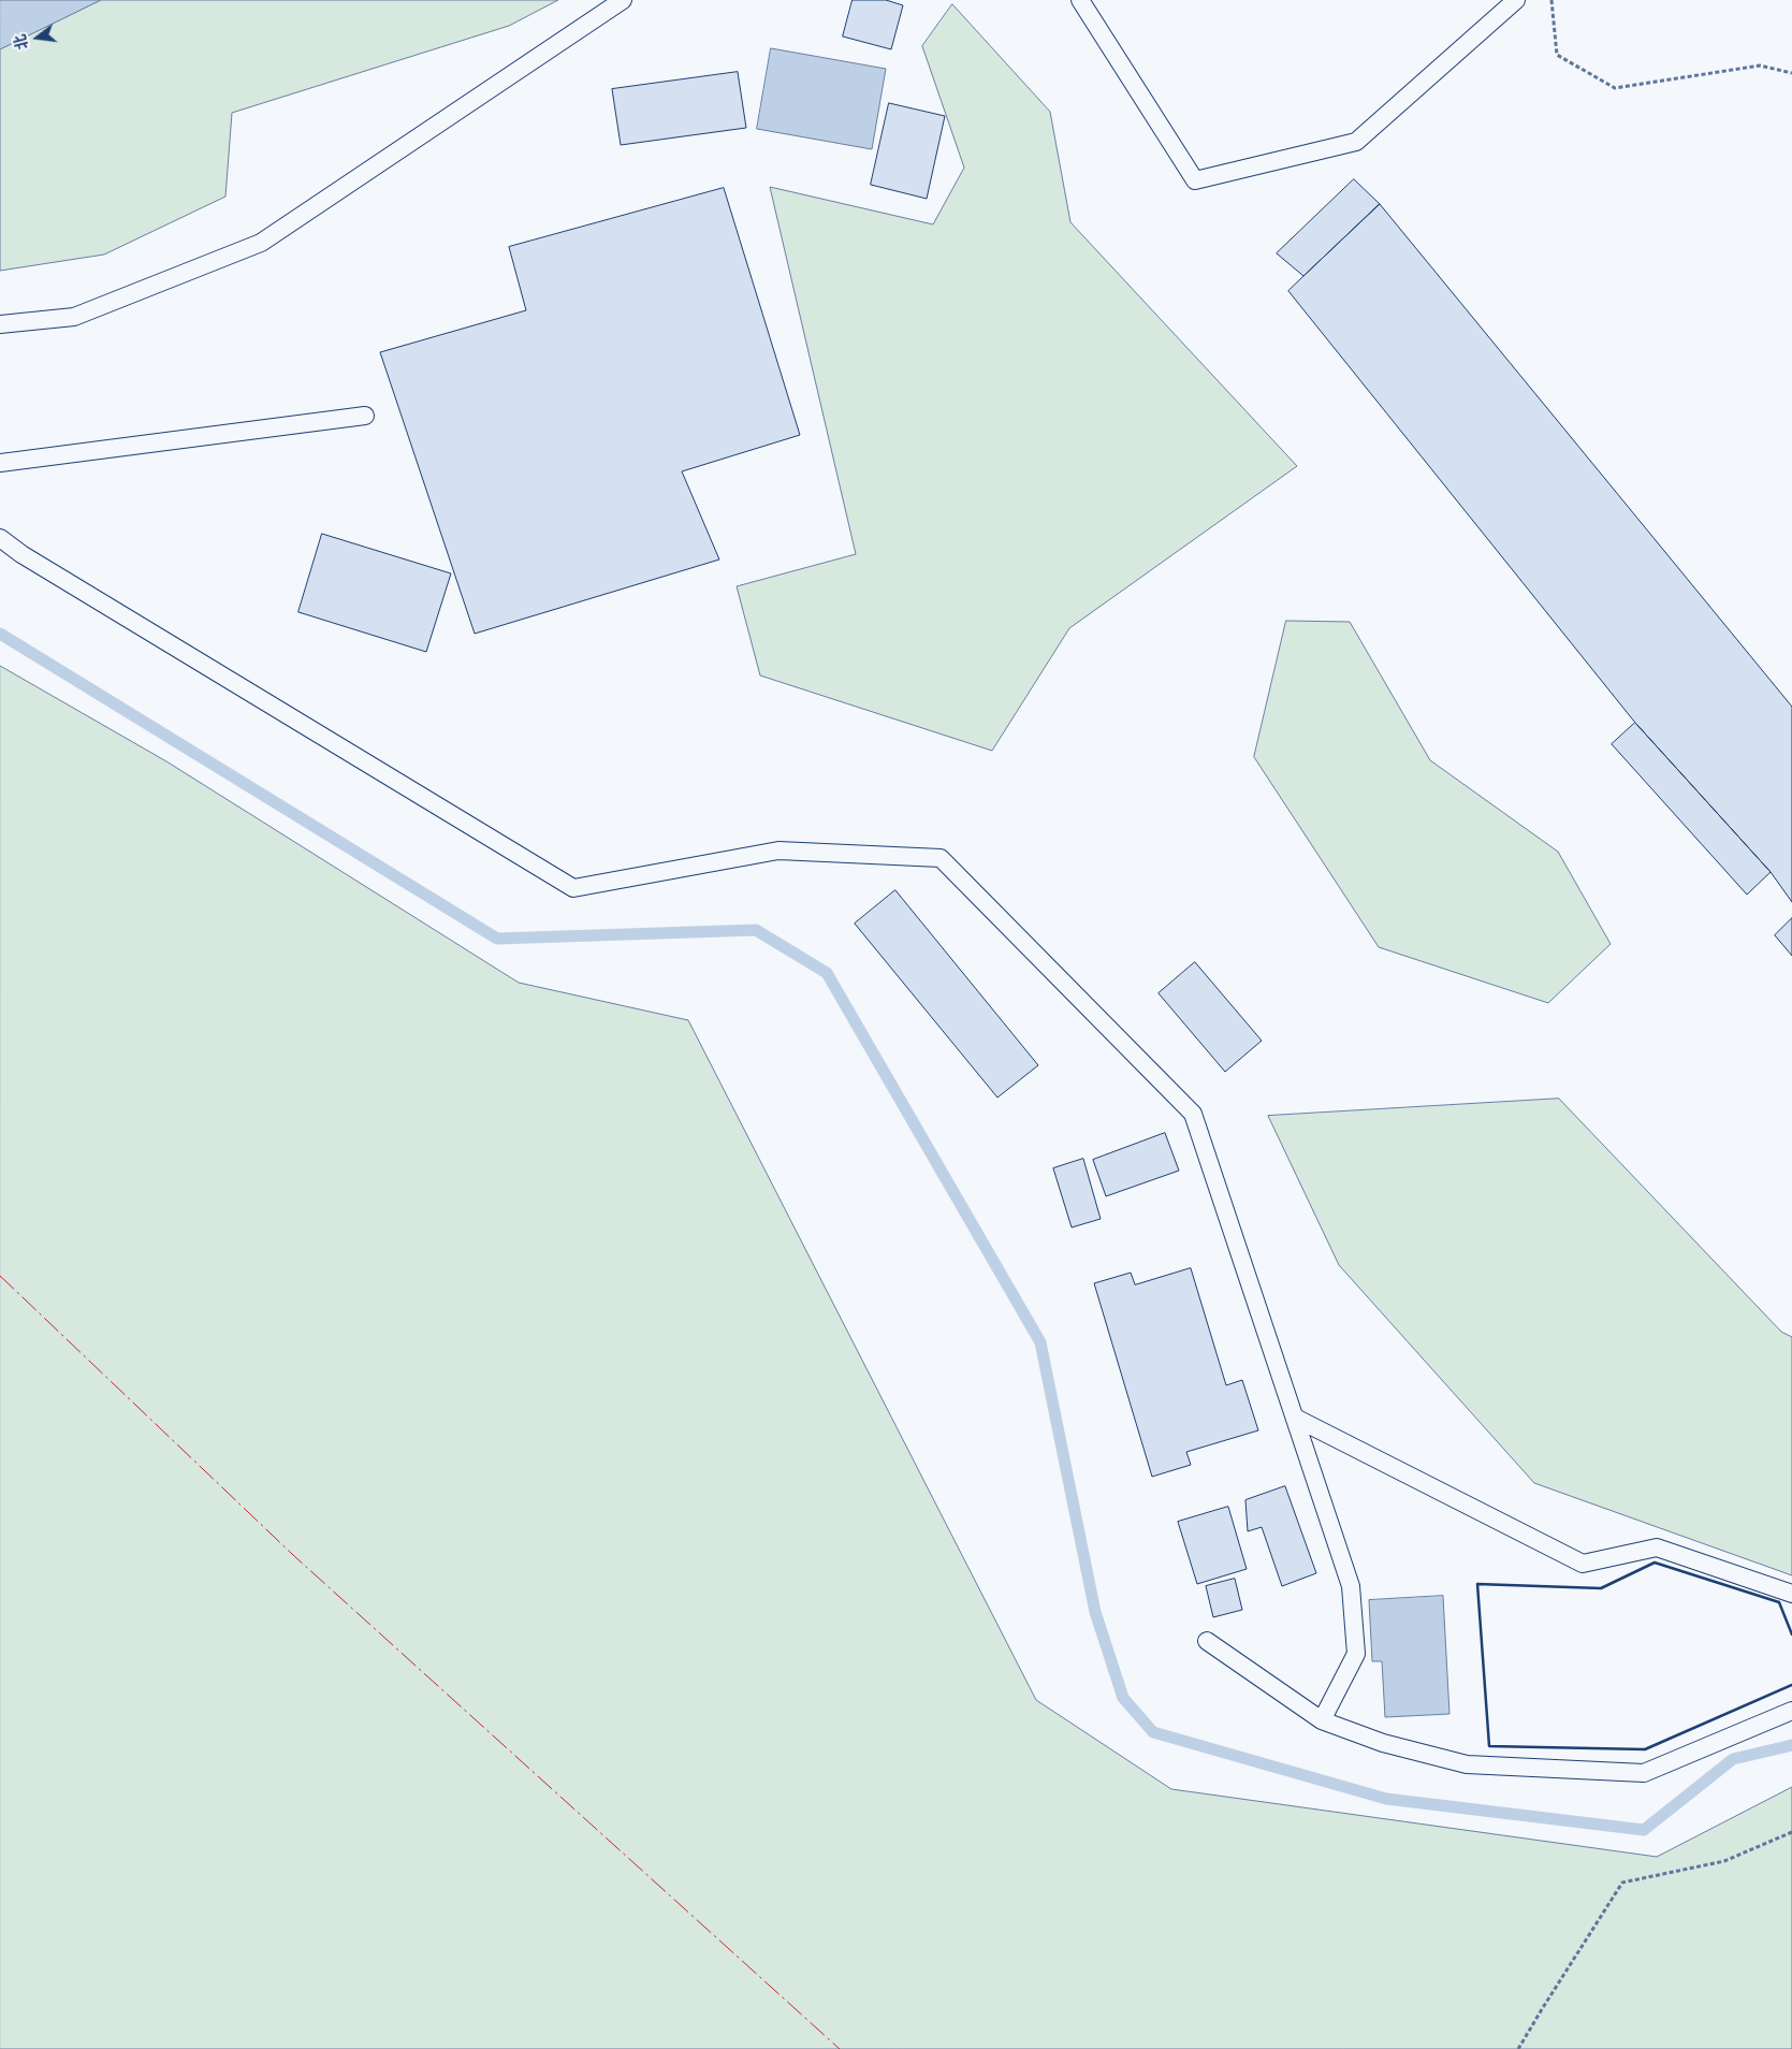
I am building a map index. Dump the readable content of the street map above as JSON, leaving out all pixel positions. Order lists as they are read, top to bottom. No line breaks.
{"north":"left"}
